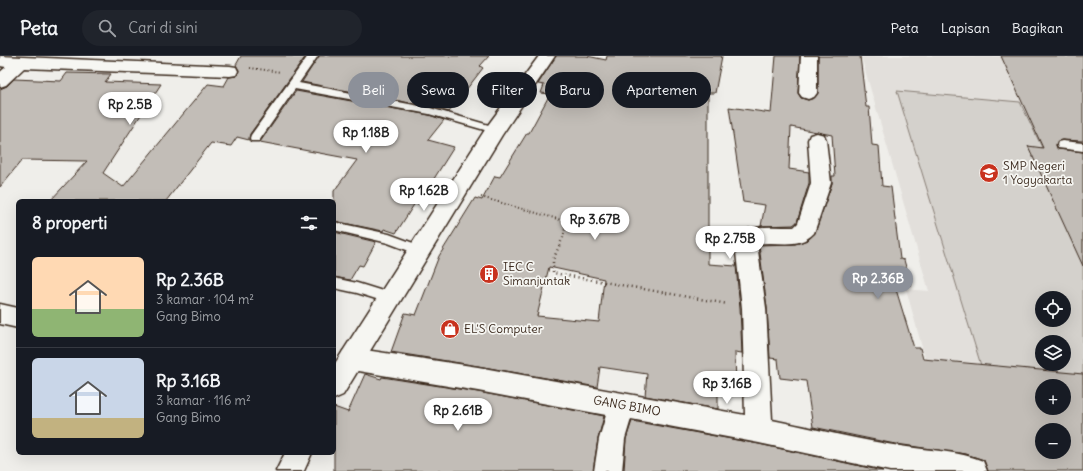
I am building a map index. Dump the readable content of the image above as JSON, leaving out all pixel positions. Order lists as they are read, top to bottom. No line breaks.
{"streets":{"street":["GANG BIMO"]},"places":{"school or university":["SMP Negeri 1 Yogyakarta"],"building":["IEC C Simanjuntak"],"shop":["EL'S Computer"]},"page":{"header":"Peta","search":"Cari di sini","nav":["Peta","Lapisan","Bagikan"],"chip":["Beli","Sewa","Filter","Baru","Apartemen"],"price":["Rp 2.5B","Rp 1.18B","Rp 1.62B","Rp 3.67B","Rp 2.75B","Rp 2.36B","Rp 3.16B","Rp 2.61B"],"heading":"8 properti","list":[{"name":"Rp 2.36B","note":"3 kamar · 104 m² · Gang Bimo"},{"name":"Rp 3.16B","note":"3 kamar · 116 m² · Gang Bimo"}],"map_buttons":["+","−"]}}
